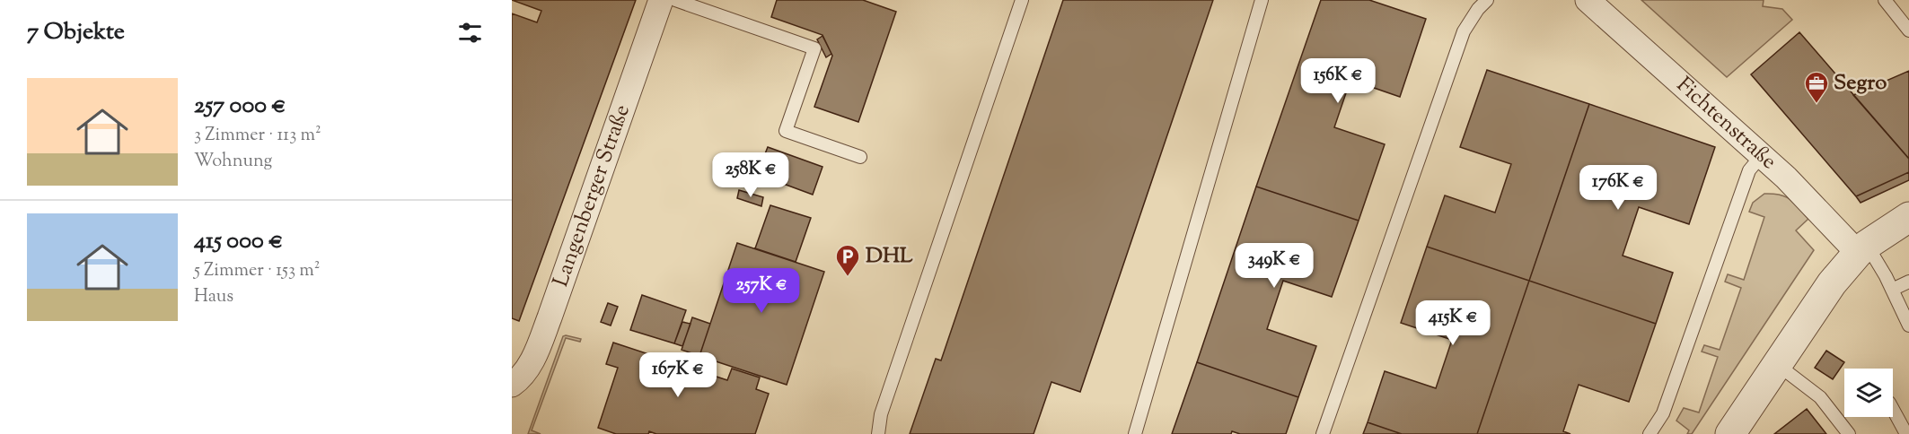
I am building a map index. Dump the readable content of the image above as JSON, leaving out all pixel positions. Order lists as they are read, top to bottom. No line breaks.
{"streets":{"street":["Fichtenstraße","Langenberger Straße"]},"places":{"office":["Segro"],"parking":["DHL"]},"page":{"heading":"7 Objekte","price":["156K €","258K €","176K €","349K €","257K €","415K €","167K €"],"list":[{"name":"257 000 €","note":"3 Zimmer · 113 m² · Wohnung"},{"name":"415 000 €","note":"5 Zimmer · 153 m² · Haus"}]}}
